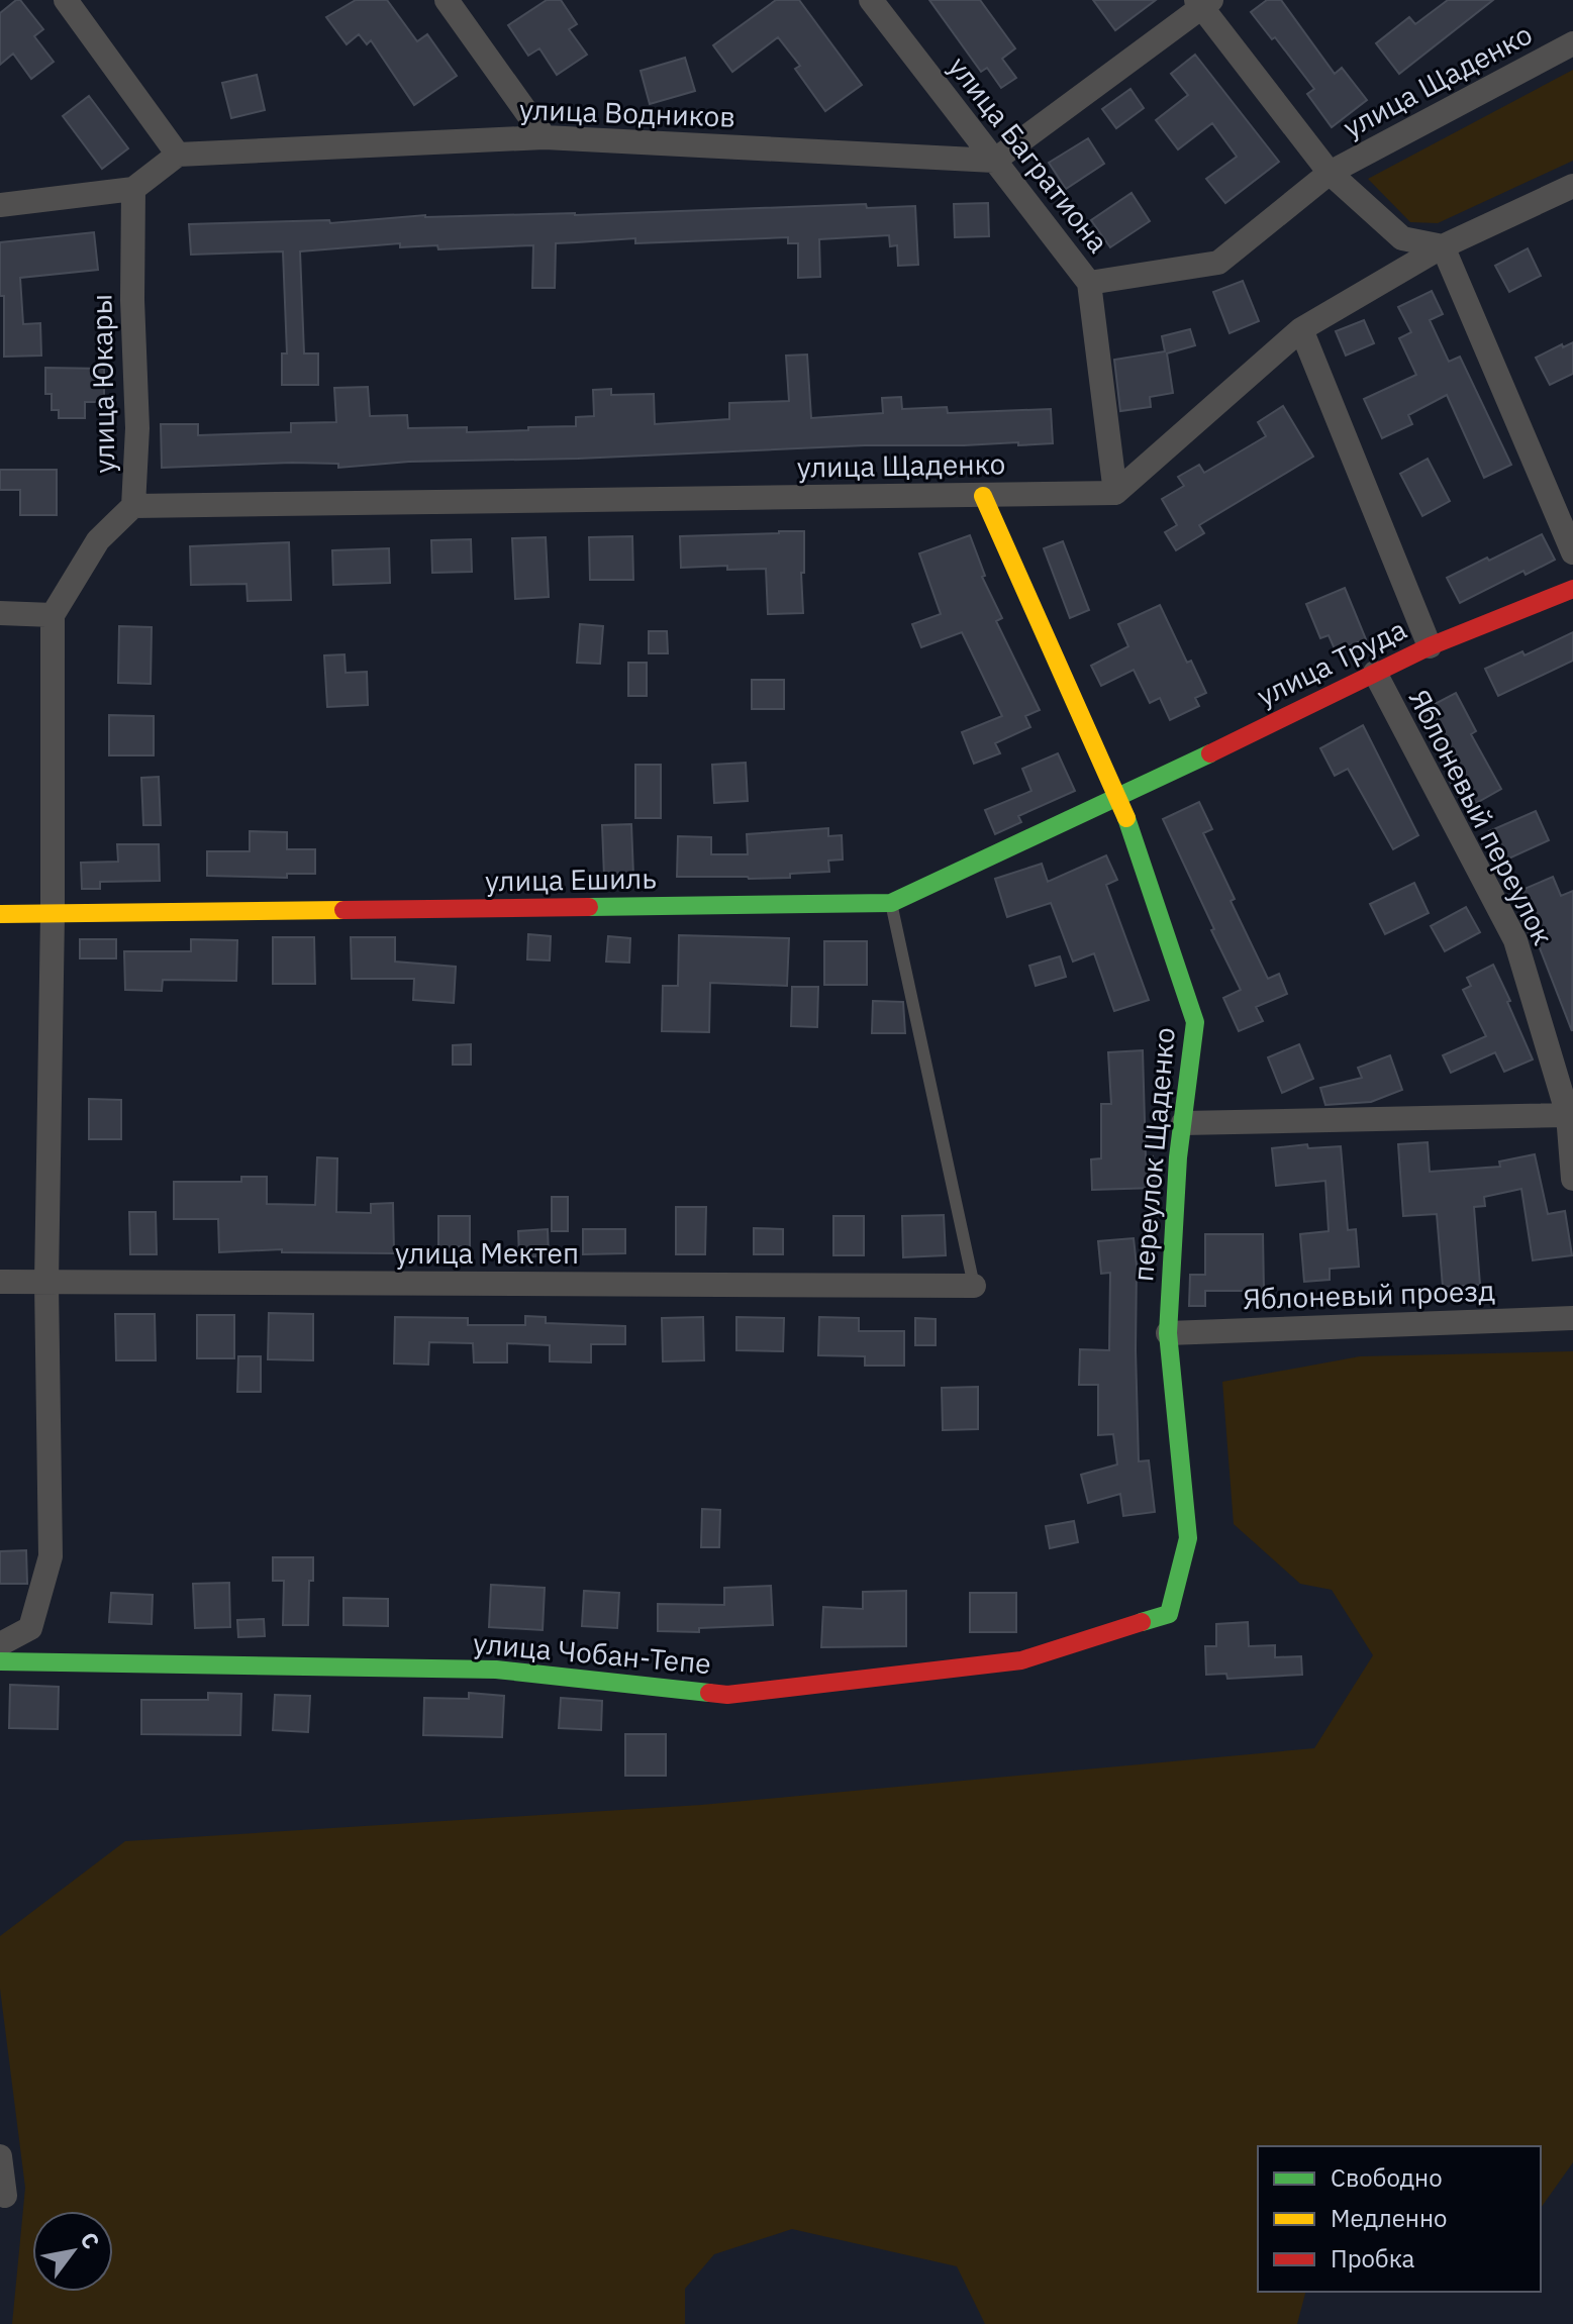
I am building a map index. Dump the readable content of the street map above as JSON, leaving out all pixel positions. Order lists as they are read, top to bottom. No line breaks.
{"streets":{"street":["улица Щаденко","улица Водников","улица Багратиона","улица Юкары","улица Труда","Яблоневый переулок","улица Ешиль","переулок Щаденко","улица Мектеп","Яблоневый проезд","улица Чобан-Тепе"]},"crossings":[["улица Щаденко","улица Багратиона"],["улица Щаденко","улица Юкары"],["улица Щаденко","переулок Щаденко"],["улица Водников","улица Багратиона"],["улица Труда","Яблоневый переулок"],["улица Труда","улица Ешиль"],["улица Труда","переулок Щаденко"],["улица Ешиль","переулок Щаденко"],["переулок Щаденко","Яблоневый проезд"],["переулок Щаденко","улица Чобан-Тепе"]],"legend":["Свободно","Медленно","Пробка"],"north":"top right"}
